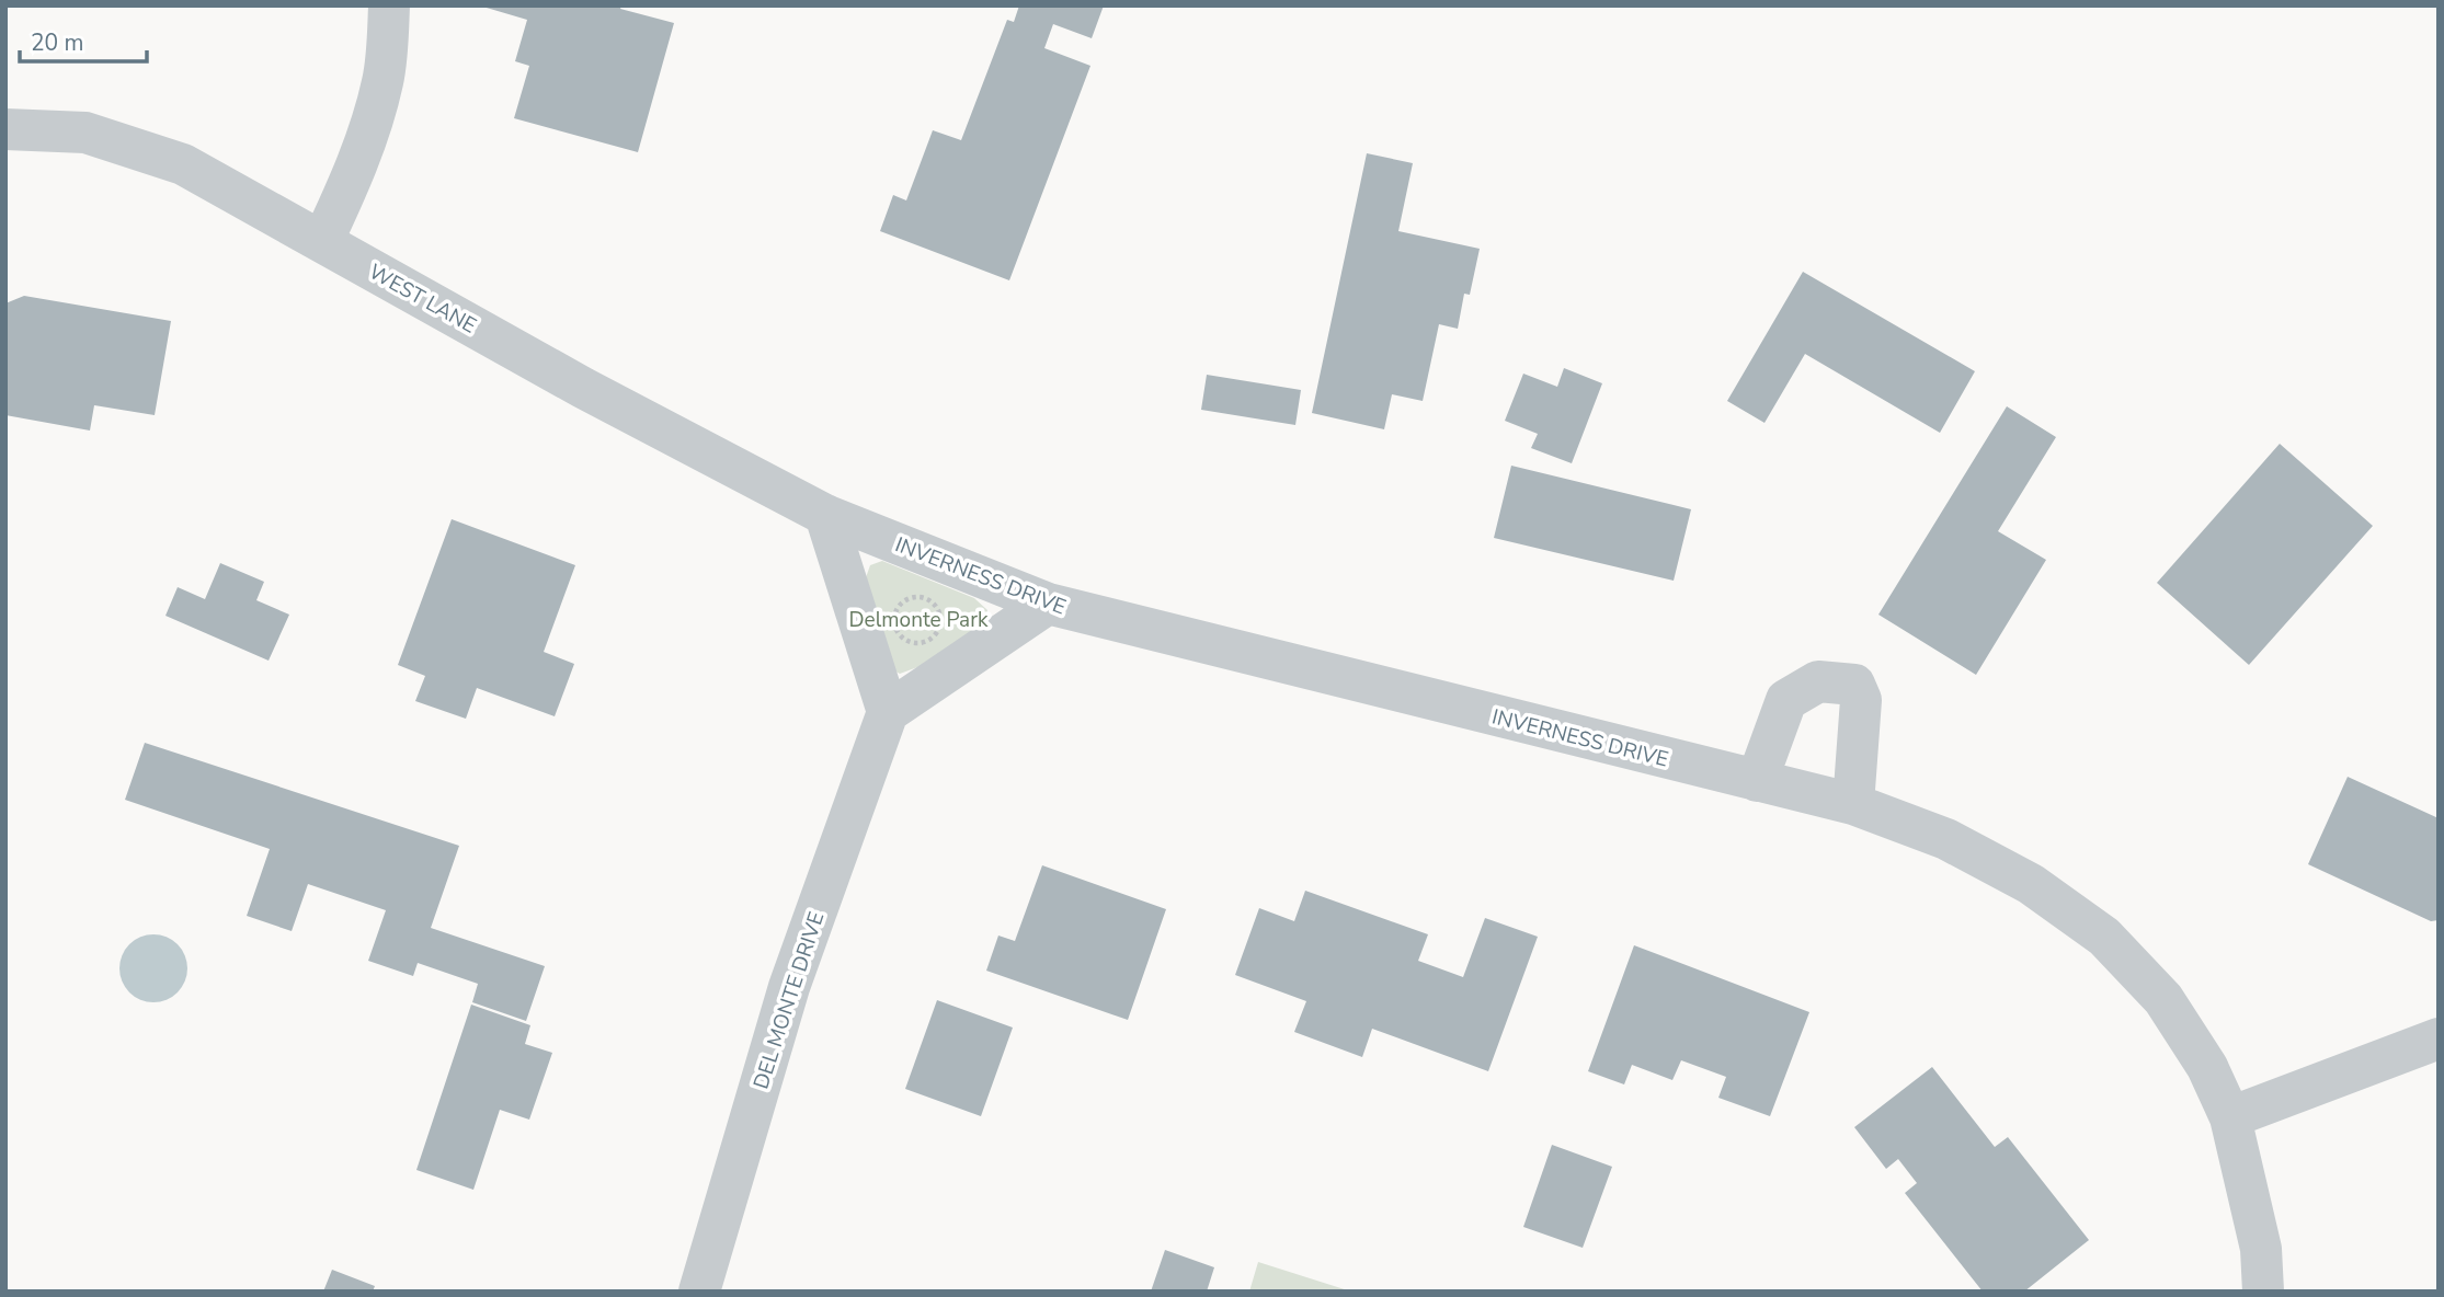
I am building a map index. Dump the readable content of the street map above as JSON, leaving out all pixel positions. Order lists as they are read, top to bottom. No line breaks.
{"streets":{"street":["WEST LANE","INVERNESS DRIVE","DEL MONTE DRIVE"]},"crossings":[["WEST LANE","INVERNESS DRIVE"]],"parks":["Delmonte Park"],"scale_bar":"20 m"}
